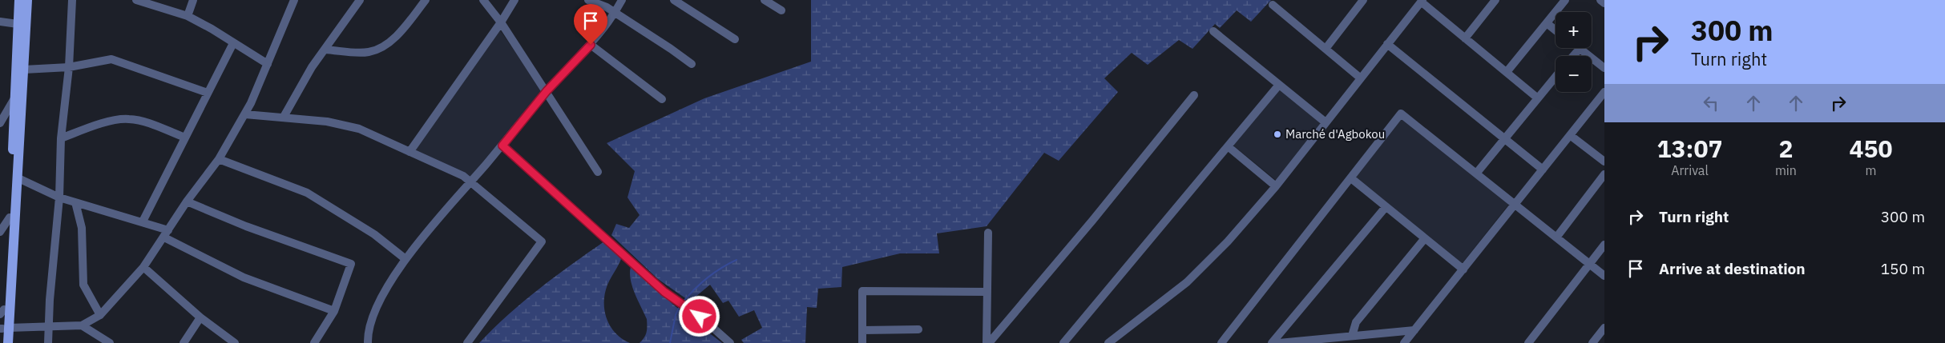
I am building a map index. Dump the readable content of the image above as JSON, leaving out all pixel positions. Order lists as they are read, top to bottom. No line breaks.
{"places":["Marché d'Agbokou"],"page":{"turn":["300 m","Turn right"],"map_buttons":["+","−"],"eta":["13:07","Arrival","2","min","450","m"],"list":[{"name":"Turn right","value":"300 m"},{"name":"Arrive at destination","value":"150 m"}]}}
